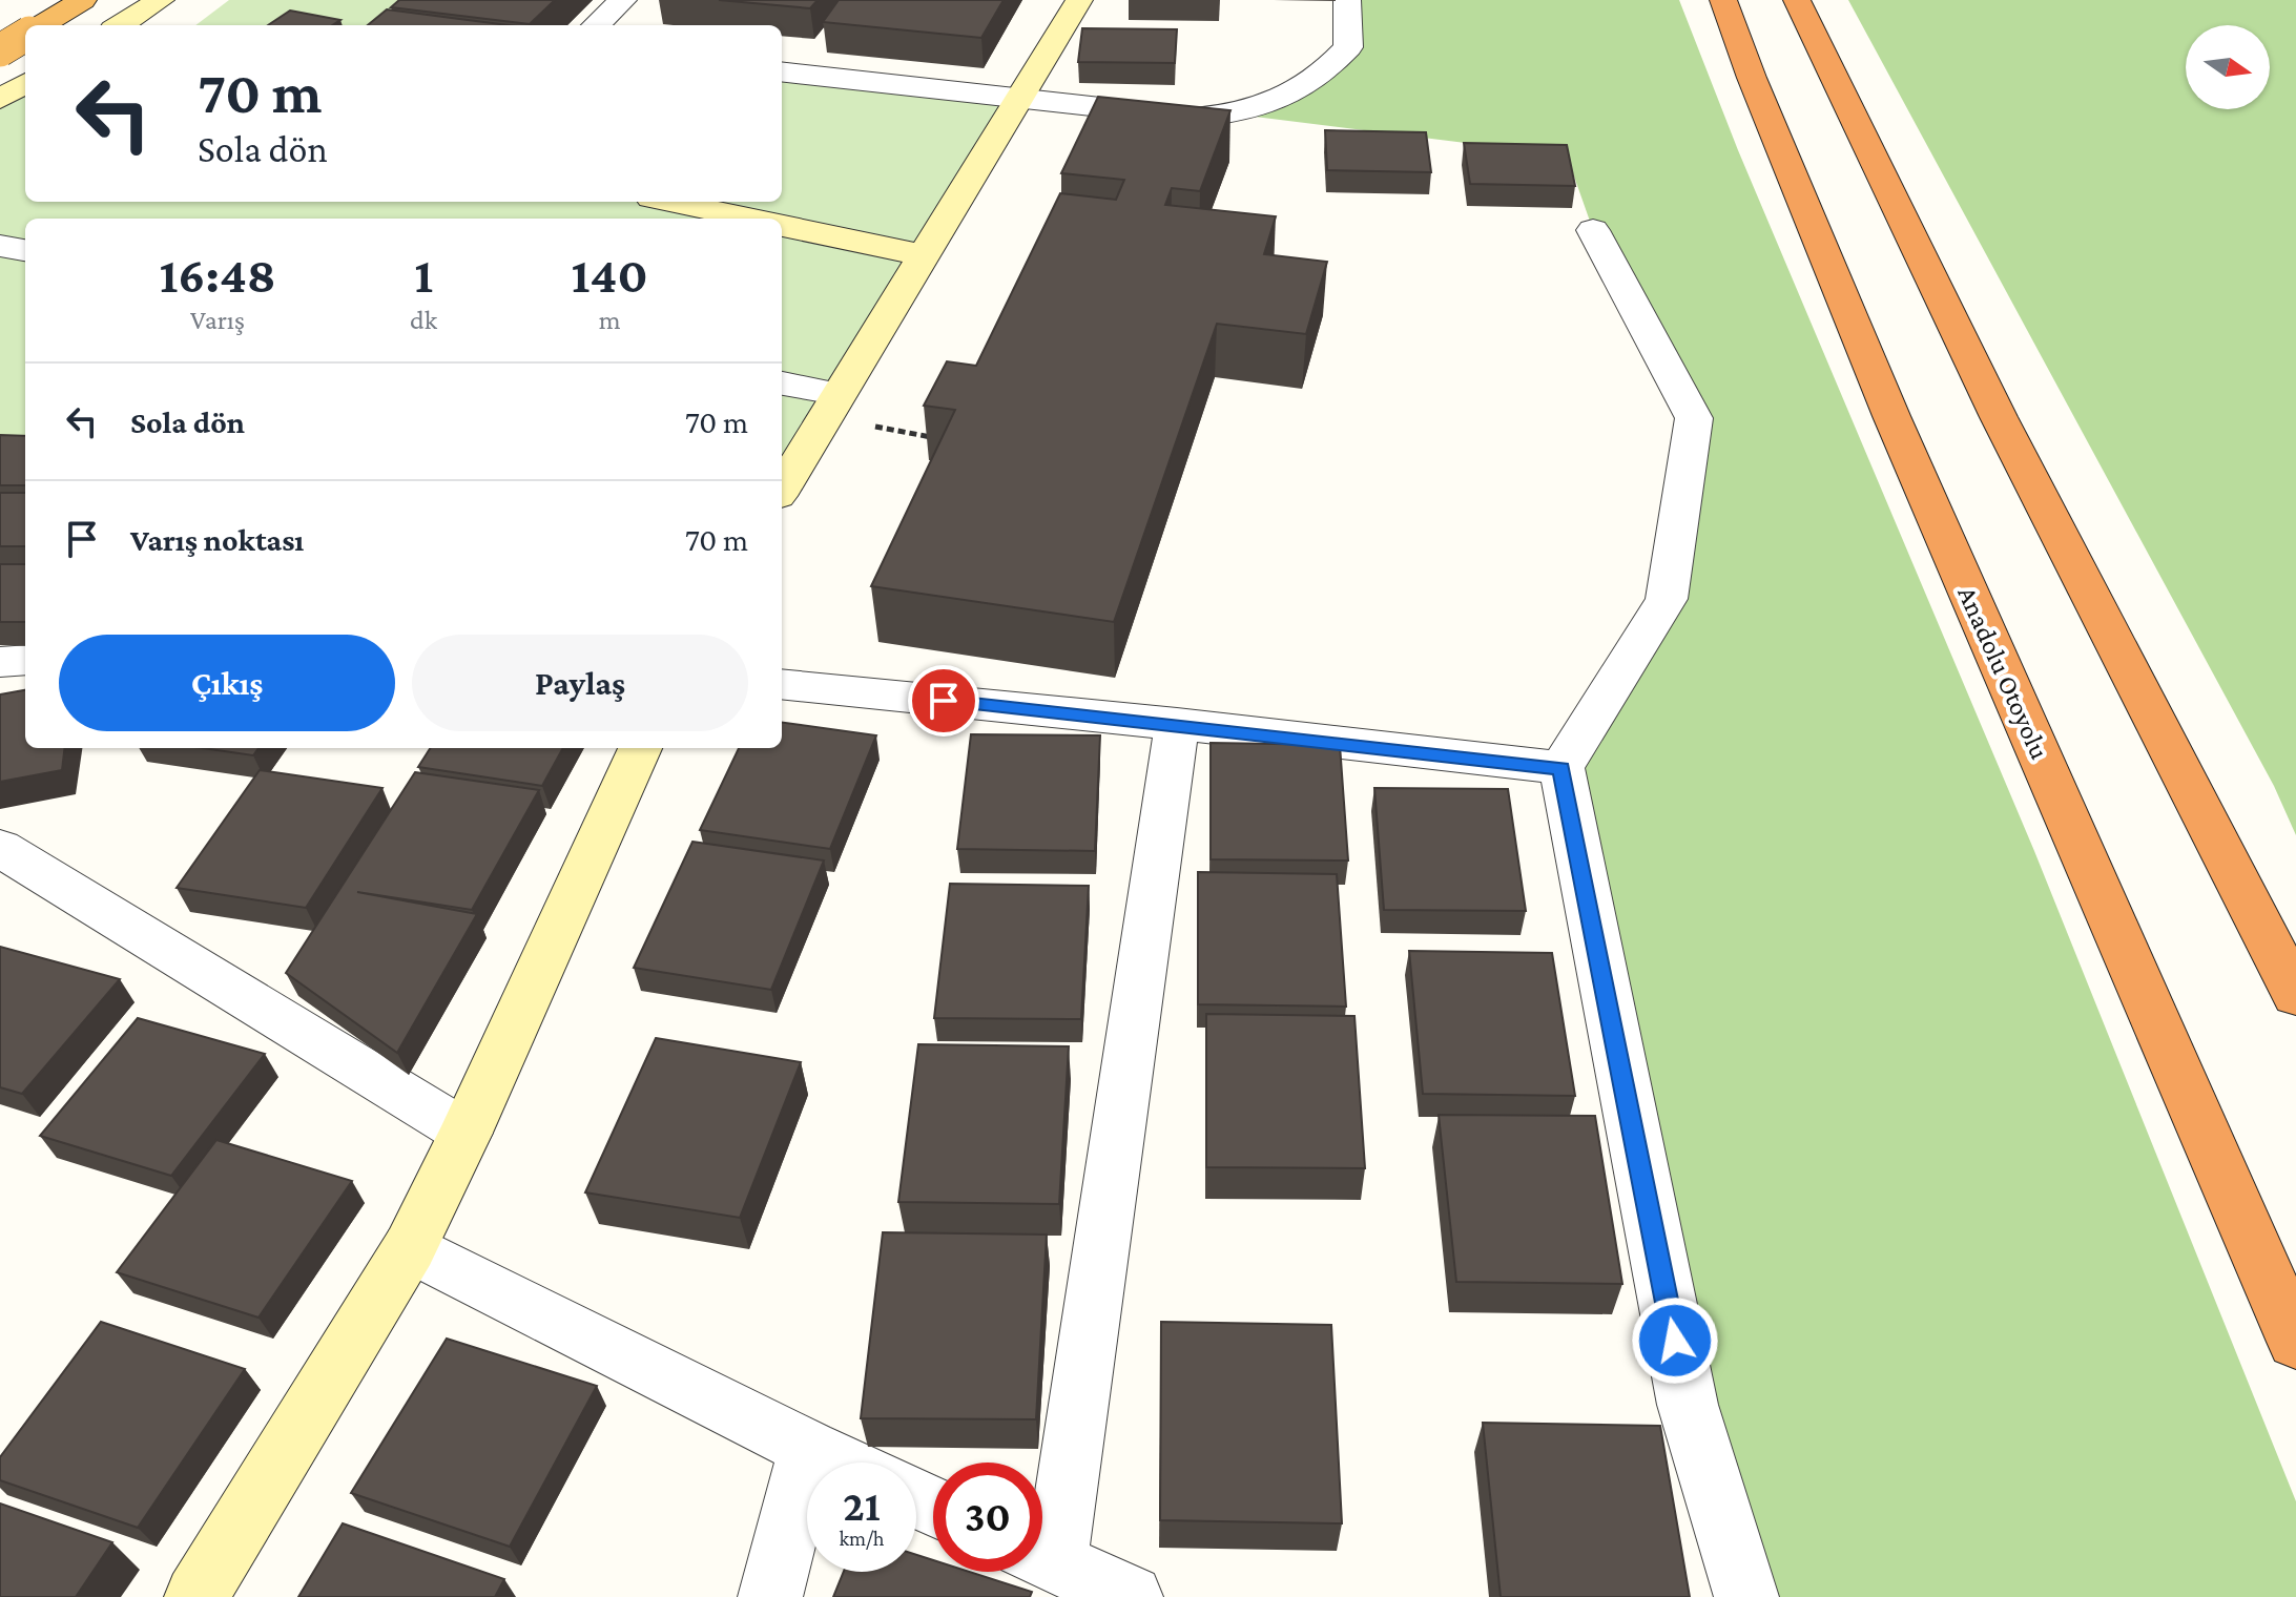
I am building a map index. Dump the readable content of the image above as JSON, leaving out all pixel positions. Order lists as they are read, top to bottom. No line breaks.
{"streets":{"highway":["Anadolu Otoyolu"]},"north":"right","page":{"turn":["70 m","Sola dön"],"eta":["16:48","Varış","1","dk","140","m"],"list":[{"name":"Sola dön","value":"70 m"},{"name":"Varış noktası","value":"70 m"}],"buttons":["Çıkış","Paylaş"],"speed":"21 km/h","limit":"30"}}
